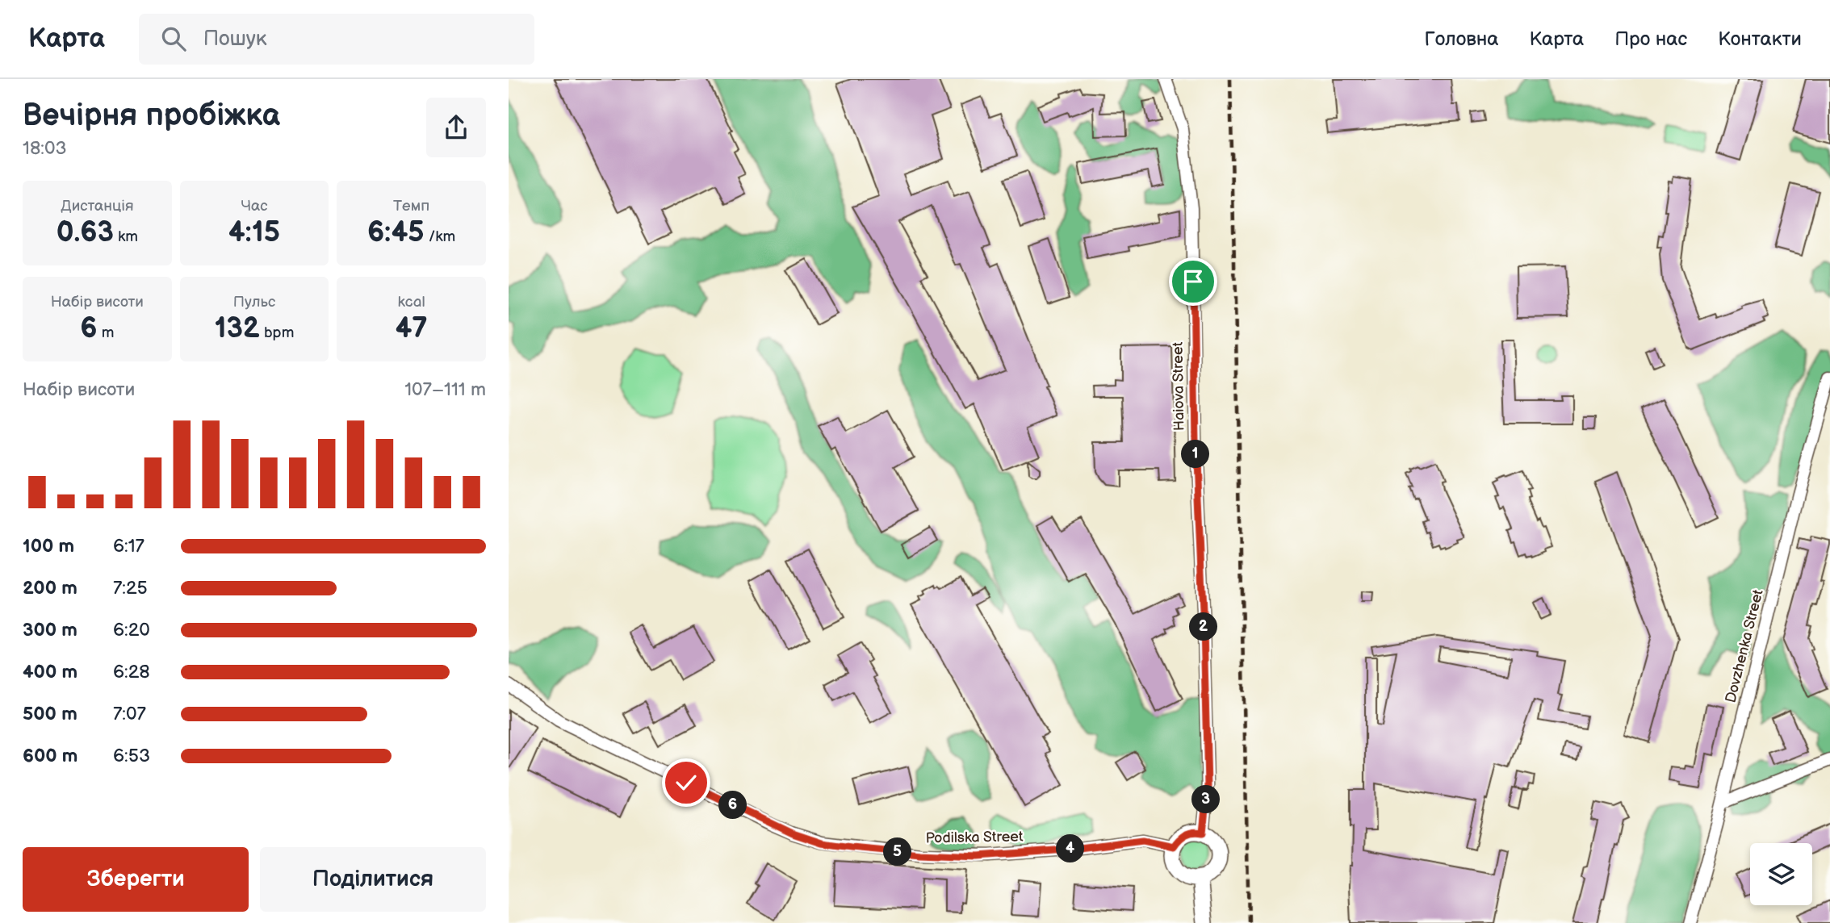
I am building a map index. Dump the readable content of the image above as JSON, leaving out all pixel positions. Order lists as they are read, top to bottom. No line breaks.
{"streets":{"street":["Haiova Street","Dovzhenka Street","Podilska Street"]},"crossings":[["Haiova Street","Podilska Street"]],"page":{"header":"Карта","search":"Пошук","nav":["Головна","Карта","Про нас","Контакти"],"heading":["Вечірня пробіжка","18:03"],"stats":[["Дистанція","0.63 km"],["Час","4:15"],["Темп","6:45 /km"],["Набір висоти","6 m"],["Пульс","132 bpm"],["kcal","47"]],"chart":["Набір висоти","107–111 m"],"pins":["1","2","3","6","4","5"],"list":[{"name":"100 m","note":"6:17"},{"name":"200 m","note":"7:25"},{"name":"300 m","note":"6:20"},{"name":"400 m","note":"6:28"},{"name":"500 m","note":"7:07"},{"name":"600 m","note":"6:53"}],"buttons":["Зберегти","Поділитися"]}}
